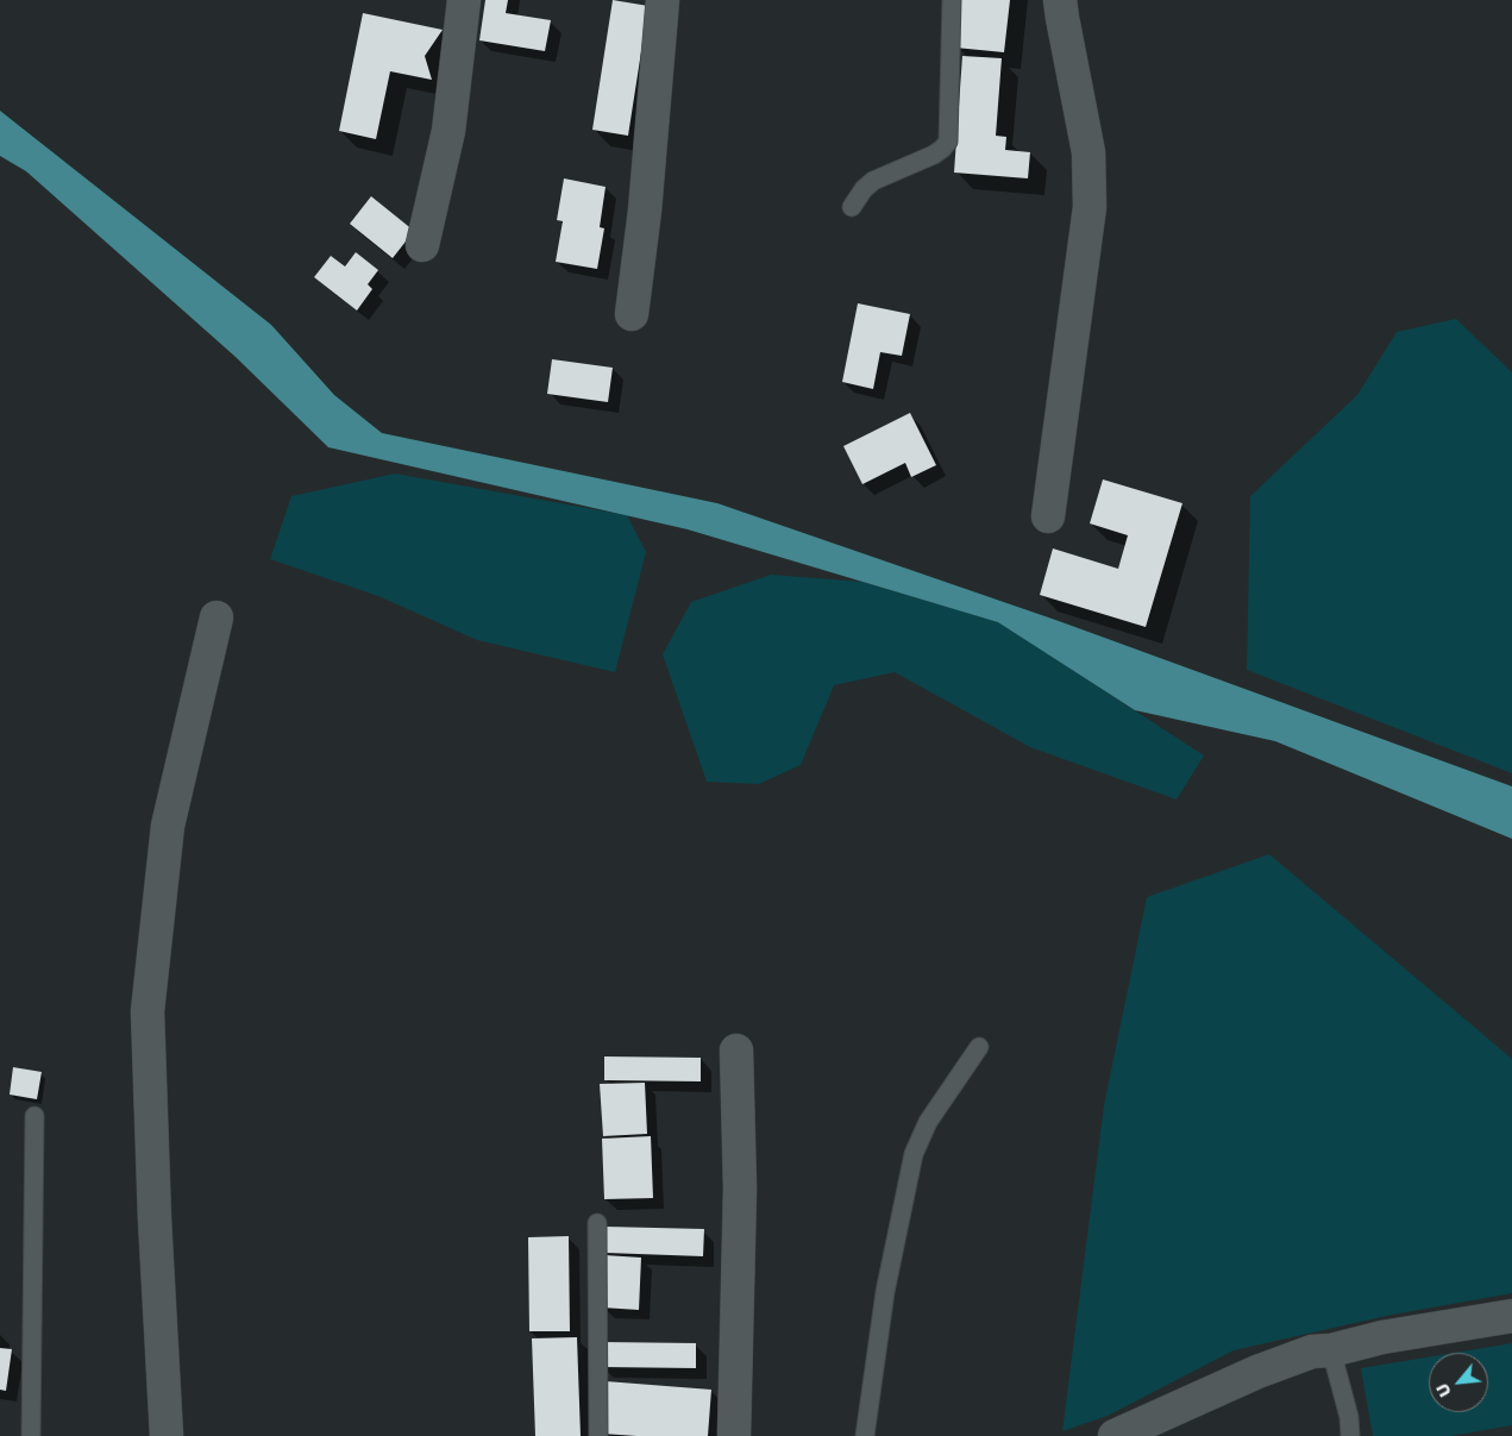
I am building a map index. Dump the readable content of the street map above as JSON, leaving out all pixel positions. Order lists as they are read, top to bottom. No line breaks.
{"north":"bottom left"}
